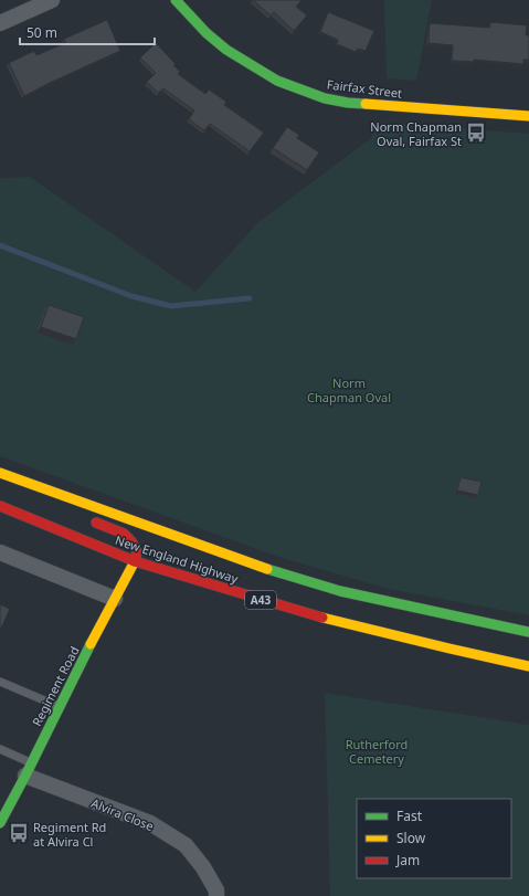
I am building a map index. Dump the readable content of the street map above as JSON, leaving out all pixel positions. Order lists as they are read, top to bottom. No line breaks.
{"streets":{"main road":["Fairfax Street","New England Highway","A43","Regiment Road"],"street":["Alvira Close"]},"crossings":[["New England Highway","Regiment Road"],["Regiment Road","Alvira Close"]],"parks":["Norm Chapman Oval","Rutherford Cemetery"],"places":{"bus stop":["Norm Chapman Oval, Fairfax St","Regiment Rd at Alvira Cl"]},"legend":["Fast","Slow","Jam"],"scale_bar":"50 m"}
